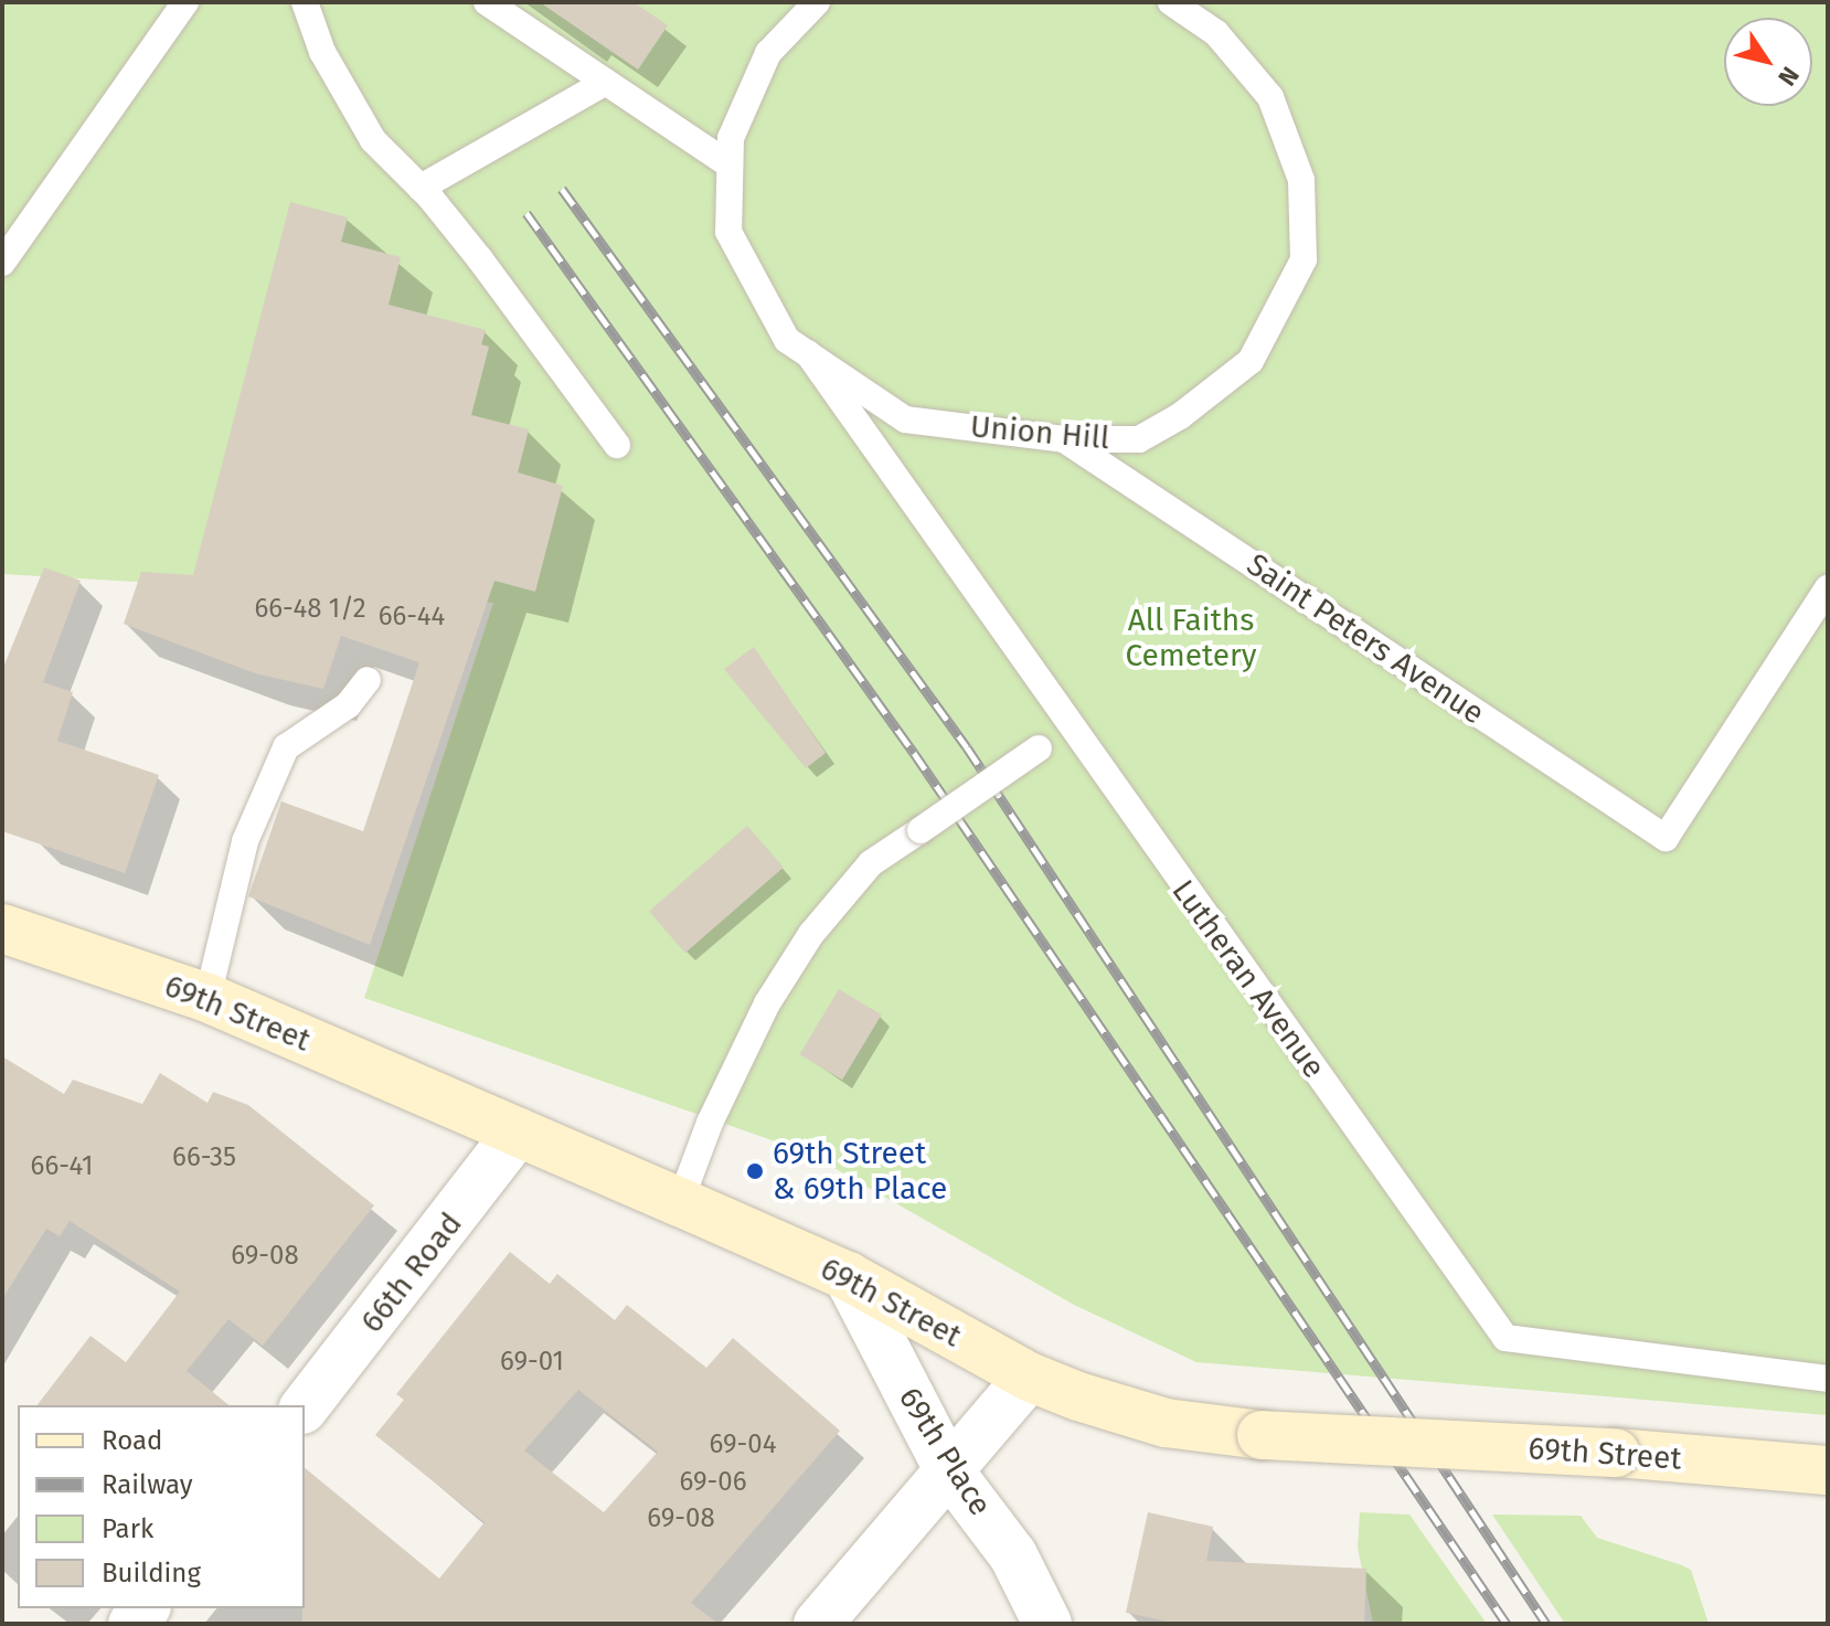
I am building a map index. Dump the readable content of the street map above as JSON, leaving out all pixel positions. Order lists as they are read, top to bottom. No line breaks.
{"streets":{"main road":["69th Street"],"street":["66th Road","69th Place"],"lane":["Union Hill","Saint Peters Avenue","Lutheran Avenue"]},"crossings":[["Union Hill","Saint Peters Avenue"],["Union Hill","Lutheran Avenue"],["69th Street","66th Road"],["69th Street","69th Place"]],"parks":["All Faiths Cemetery"],"places":["69th Street & 69th Place"],"house_numbers":["66-48 1/2","66-44","66-35","66-41","69-08","69-01","69-04","69-06","69-08"],"legend":["Road","Railway","Park","Building"],"north":"bottom right"}
